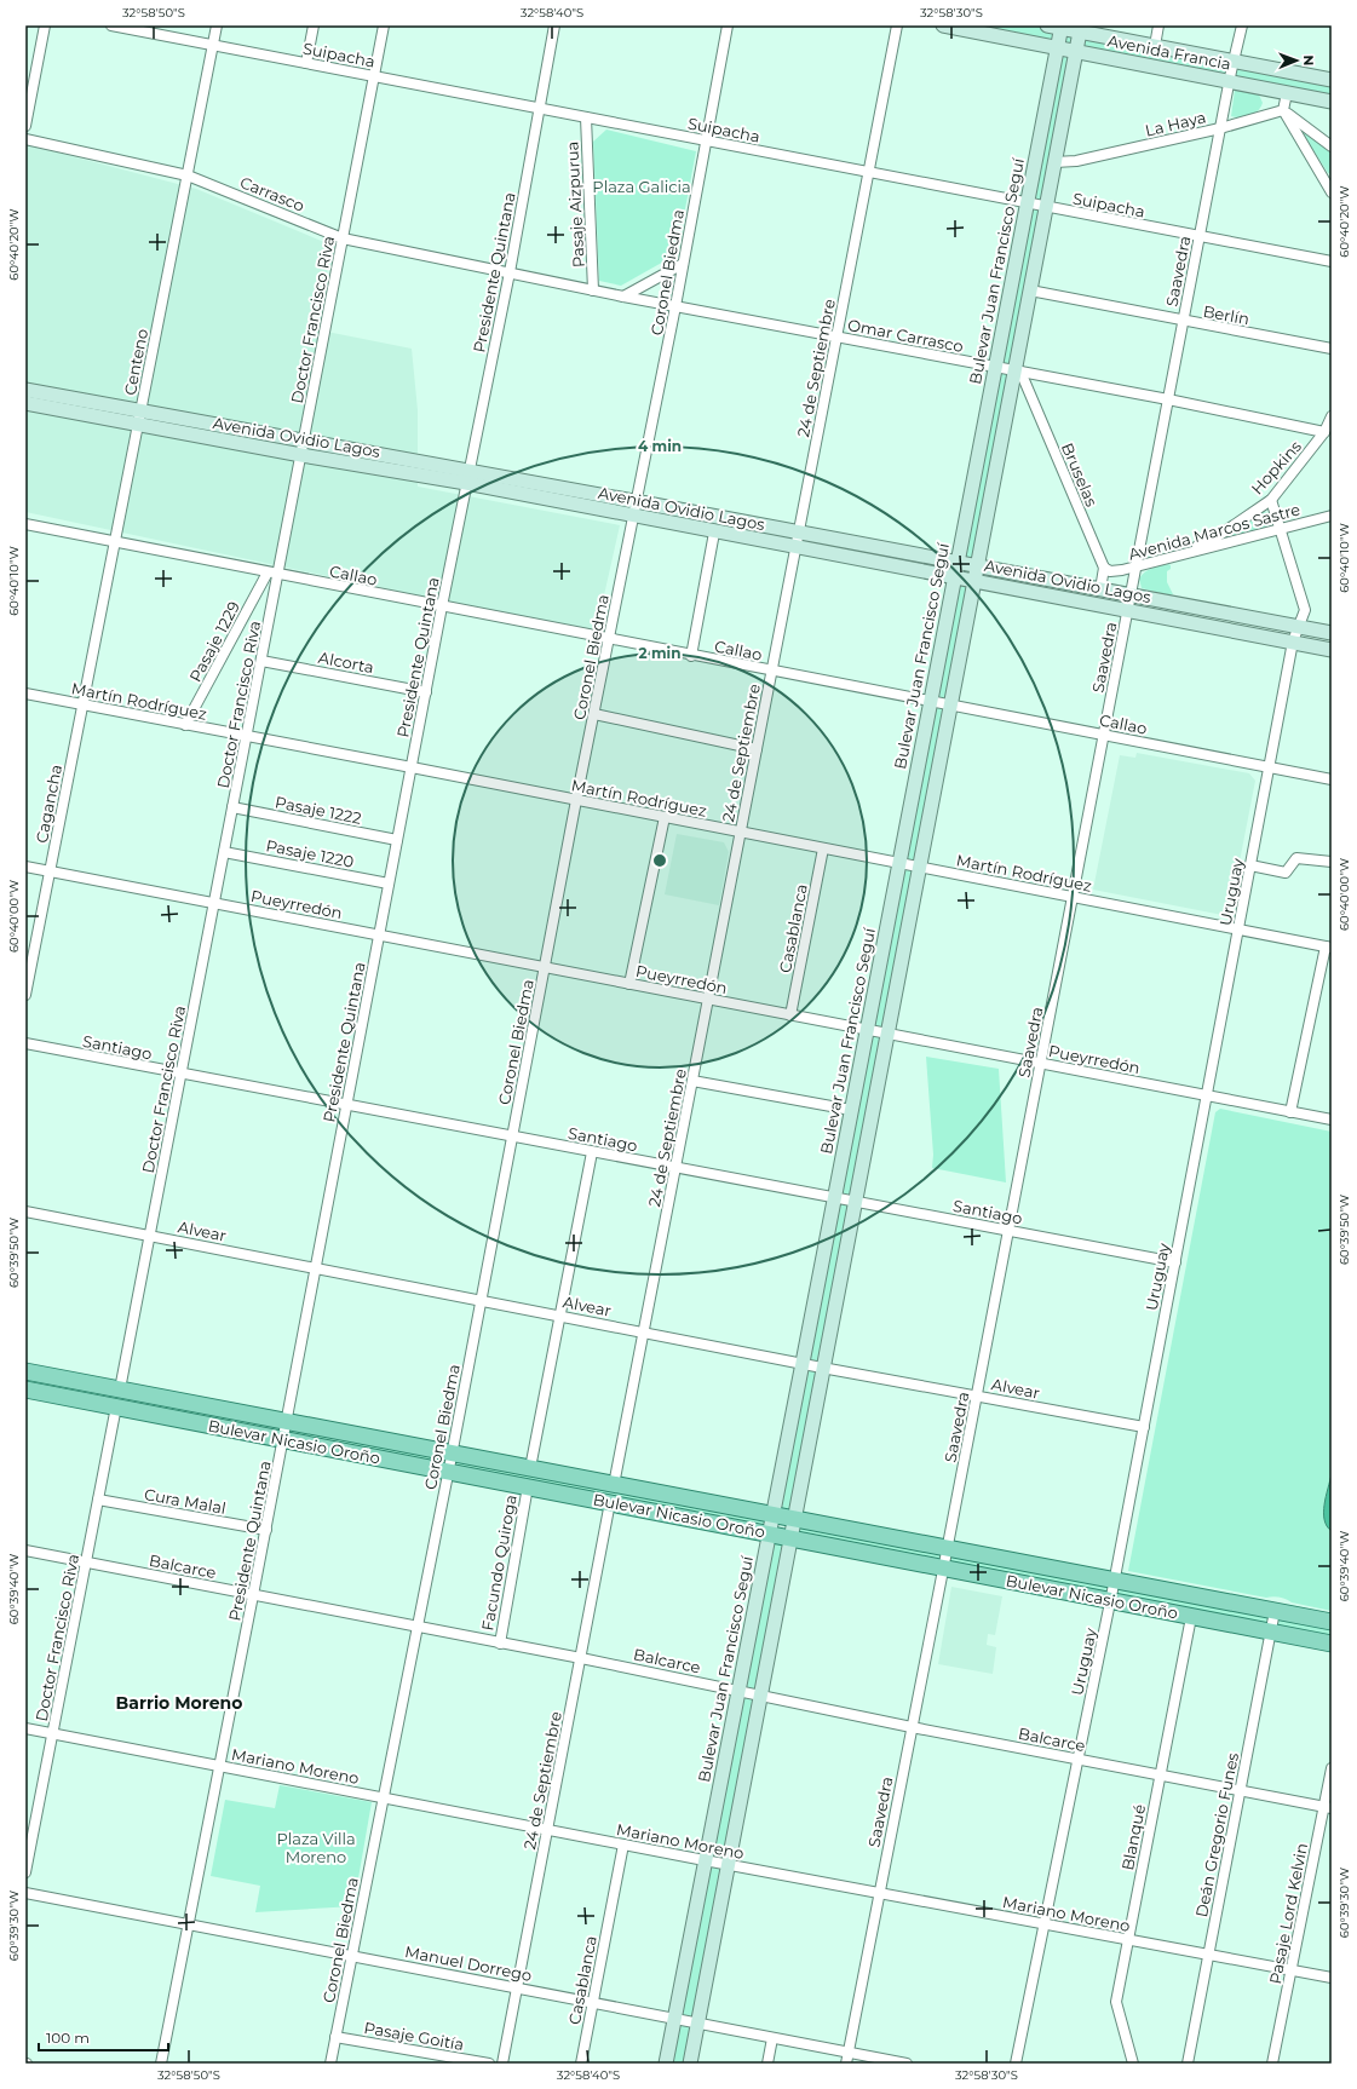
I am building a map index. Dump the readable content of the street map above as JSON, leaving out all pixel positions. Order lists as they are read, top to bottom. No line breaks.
{"streets":{"main road":["Avenida Francia","Bulevar Juan Francisco Seguí","Avenida Ovidio Lagos","Bulevar Nicasio Oroño"],"street":["Suipacha","La Haya","Carrasco","Pasaje Aizpurua","Saavedra","Presidente Quintana","Coronel Biedma","Berlín","Doctor Francisco Riva","Omar Carrasco","Centeno","24 de Septiembre","Hopkins","Bruselas","Avenida Marcos Sastre","Callao","Pasaje 1229","Alcorta","Martín Rodríguez","Cagancha","Pasaje 1222","Pasaje 1220","Uruguay","Pueyrredón","Casablanca","Santiago","Alvear","Cura Malal","Facundo Quiroga","Balcarce","Mariano Moreno","Deán Gregorio Funes","Blanqué","Pasaje Lord Kelvin","Manuel Dorrego","Pasaje Goitía"]},"crossings":[["Avenida Francia","Bulevar Juan Francisco Seguí"],["Avenida Francia","Saavedra"],["Suipacha","Pasaje Aizpurua"],["Suipacha","Bulevar Juan Francisco Seguí"],["Suipacha","Saavedra"],["Suipacha","Presidente Quintana"],["Suipacha","Coronel Biedma"],["Suipacha","Doctor Francisco Riva"],["Suipacha","Centeno"],["Suipacha","24 de Septiembre"],["La Haya","Saavedra"],["Carrasco","Presidente Quintana"],["Carrasco","Doctor Francisco Riva"],["Carrasco","Omar Carrasco"],["Carrasco","Centeno"],["Pasaje Aizpurua","Omar Carrasco"],["Bulevar Juan Francisco Seguí","Omar Carrasco"],["Bulevar Juan Francisco Seguí","Avenida Ovidio Lagos"],["Bulevar Juan Francisco Seguí","Callao"],["Bulevar Juan Francisco Seguí","Martín Rodríguez"],["Bulevar Juan Francisco Seguí","Pueyrredón"],["Bulevar Juan Francisco Seguí","Santiago"],["Bulevar Juan Francisco Seguí","Alvear"],["Bulevar Juan Francisco Seguí","Bulevar Nicasio Oroño"],["Bulevar Juan Francisco Seguí","Balcarce"],["Bulevar Juan Francisco Seguí","Mariano Moreno"],["Bulevar Juan Francisco Seguí","Manuel Dorrego"],["Saavedra","Berlín"],["Saavedra","Omar Carrasco"],["Saavedra","Avenida Ovidio Lagos"],["Saavedra","Avenida Marcos Sastre"],["Saavedra","Callao"],["Saavedra","Martín Rodríguez"],["Saavedra","Pueyrredón"],["Saavedra","Santiago"],["Saavedra","Alvear"],["Saavedra","Bulevar Nicasio Oroño"],["Saavedra","Balcarce"],["Saavedra","Mariano Moreno"],["Saavedra","Manuel Dorrego"],["Presidente Quintana","Omar Carrasco"],["Presidente Quintana","Avenida Ovidio Lagos"],["Presidente Quintana","Callao"],["Presidente Quintana","Alcorta"],["Presidente Quintana","Martín Rodríguez"],["Presidente Quintana","Pasaje 1222"],["Presidente Quintana","Pasaje 1220"],["Presidente Quintana","Pueyrredón"],["Presidente Quintana","Santiago"],["Presidente Quintana","Alvear"],["Presidente Quintana","Bulevar Nicasio Oroño"],["Presidente Quintana","Cura Malal"],["Presidente Quintana","Balcarce"],["Presidente Quintana","Mariano Moreno"],["Presidente Quintana","Manuel Dorrego"],["Coronel Biedma","Omar Carrasco"],["Coronel Biedma","Avenida Ovidio Lagos"],["Coronel Biedma","Callao"],["Coronel Biedma","Martín Rodríguez"],["Coronel Biedma","Pueyrredón"],["Coronel Biedma","Santiago"],["Coronel Biedma","Alvear"],["Coronel Biedma","Bulevar Nicasio Oroño"],["Coronel Biedma","Balcarce"],["Coronel Biedma","Mariano Moreno"],["Coronel Biedma","Manuel Dorrego"],["Coronel Biedma","Pasaje Goitía"],["Doctor Francisco Riva","Avenida Ovidio Lagos"],["Doctor Francisco Riva","Callao"],["Doctor Francisco Riva","Alcorta"],["Doctor Francisco Riva","Martín Rodríguez"],["Doctor Francisco Riva","Pasaje 1222"],["Doctor Francisco Riva","Pasaje 1220"],["Doctor Francisco Riva","Pueyrredón"],["Doctor Francisco Riva","Santiago"],["Doctor Francisco Riva","Alvear"],["Doctor Francisco Riva","Bulevar Nicasio Oroño"],["Doctor Francisco Riva","Cura Malal"],["Doctor Francisco Riva","Balcarce"],["Doctor Francisco Riva","Mariano Moreno"],["Omar Carrasco","24 de Septiembre"],["Omar Carrasco","Hopkins"],["Omar Carrasco","Bruselas"],["Centeno","Avenida Ovidio Lagos"],["Centeno","Callao"],["Centeno","Martín Rodríguez"],["Centeno","Cagancha"],["24 de Septiembre","Avenida Ovidio Lagos"],["24 de Septiembre","Callao"],["24 de Septiembre","Martín Rodríguez"],["24 de Septiembre","Pueyrredón"],["24 de Septiembre","Santiago"],["24 de Septiembre","Alvear"],["24 de Septiembre","Bulevar Nicasio Oroño"],["24 de Septiembre","Balcarce"],["24 de Septiembre","Mariano Moreno"],["24 de Septiembre","Manuel Dorrego"],["Avenida Ovidio Lagos","Uruguay"],["Hopkins","Avenida Marcos Sastre"],["Hopkins","Uruguay"],["Bruselas","Avenida Marcos Sastre"],["Avenida Marcos Sastre","Uruguay"],["Callao","Pasaje 1229"],["Callao","Uruguay"],["Pasaje 1229","Martín Rodríguez"],["Martín Rodríguez","Cagancha"],["Martín Rodríguez","Uruguay"],["Martín Rodríguez","Casablanca"],["Cagancha","Pueyrredón"],["Uruguay","Pueyrredón"],["Uruguay","Santiago"],["Uruguay","Alvear"],["Uruguay","Bulevar Nicasio Oroño"],["Uruguay","Balcarce"],["Uruguay","Mariano Moreno"],["Pueyrredón","Casablanca"],["Casablanca","Mariano Moreno"],["Casablanca","Manuel Dorrego"],["Bulevar Nicasio Oroño","Facundo Quiroga"],["Bulevar Nicasio Oroño","Deán Gregorio Funes"],["Bulevar Nicasio Oroño","Blanqué"],["Facundo Quiroga","Balcarce"],["Balcarce","Deán Gregorio Funes"],["Balcarce","Blanqué"],["Balcarce","Pasaje Lord Kelvin"],["Mariano Moreno","Deán Gregorio Funes"],["Mariano Moreno","Blanqué"],["Mariano Moreno","Pasaje Lord Kelvin"]],"districts":["Barrio Moreno"],"parks":["Plaza Galicia","Plaza Villa Moreno"],"scale_bar":"100 m","north":"right","coordinates":["32°58'50\"S","32°58'40\"S","32°58'30\"S","60°40'20\"W","60°40'10\"W","60°40'00\"W","60°39'50\"W","60°39'40\"W","60°39'30\"W"],"rings":["4 min","2 min"]}
